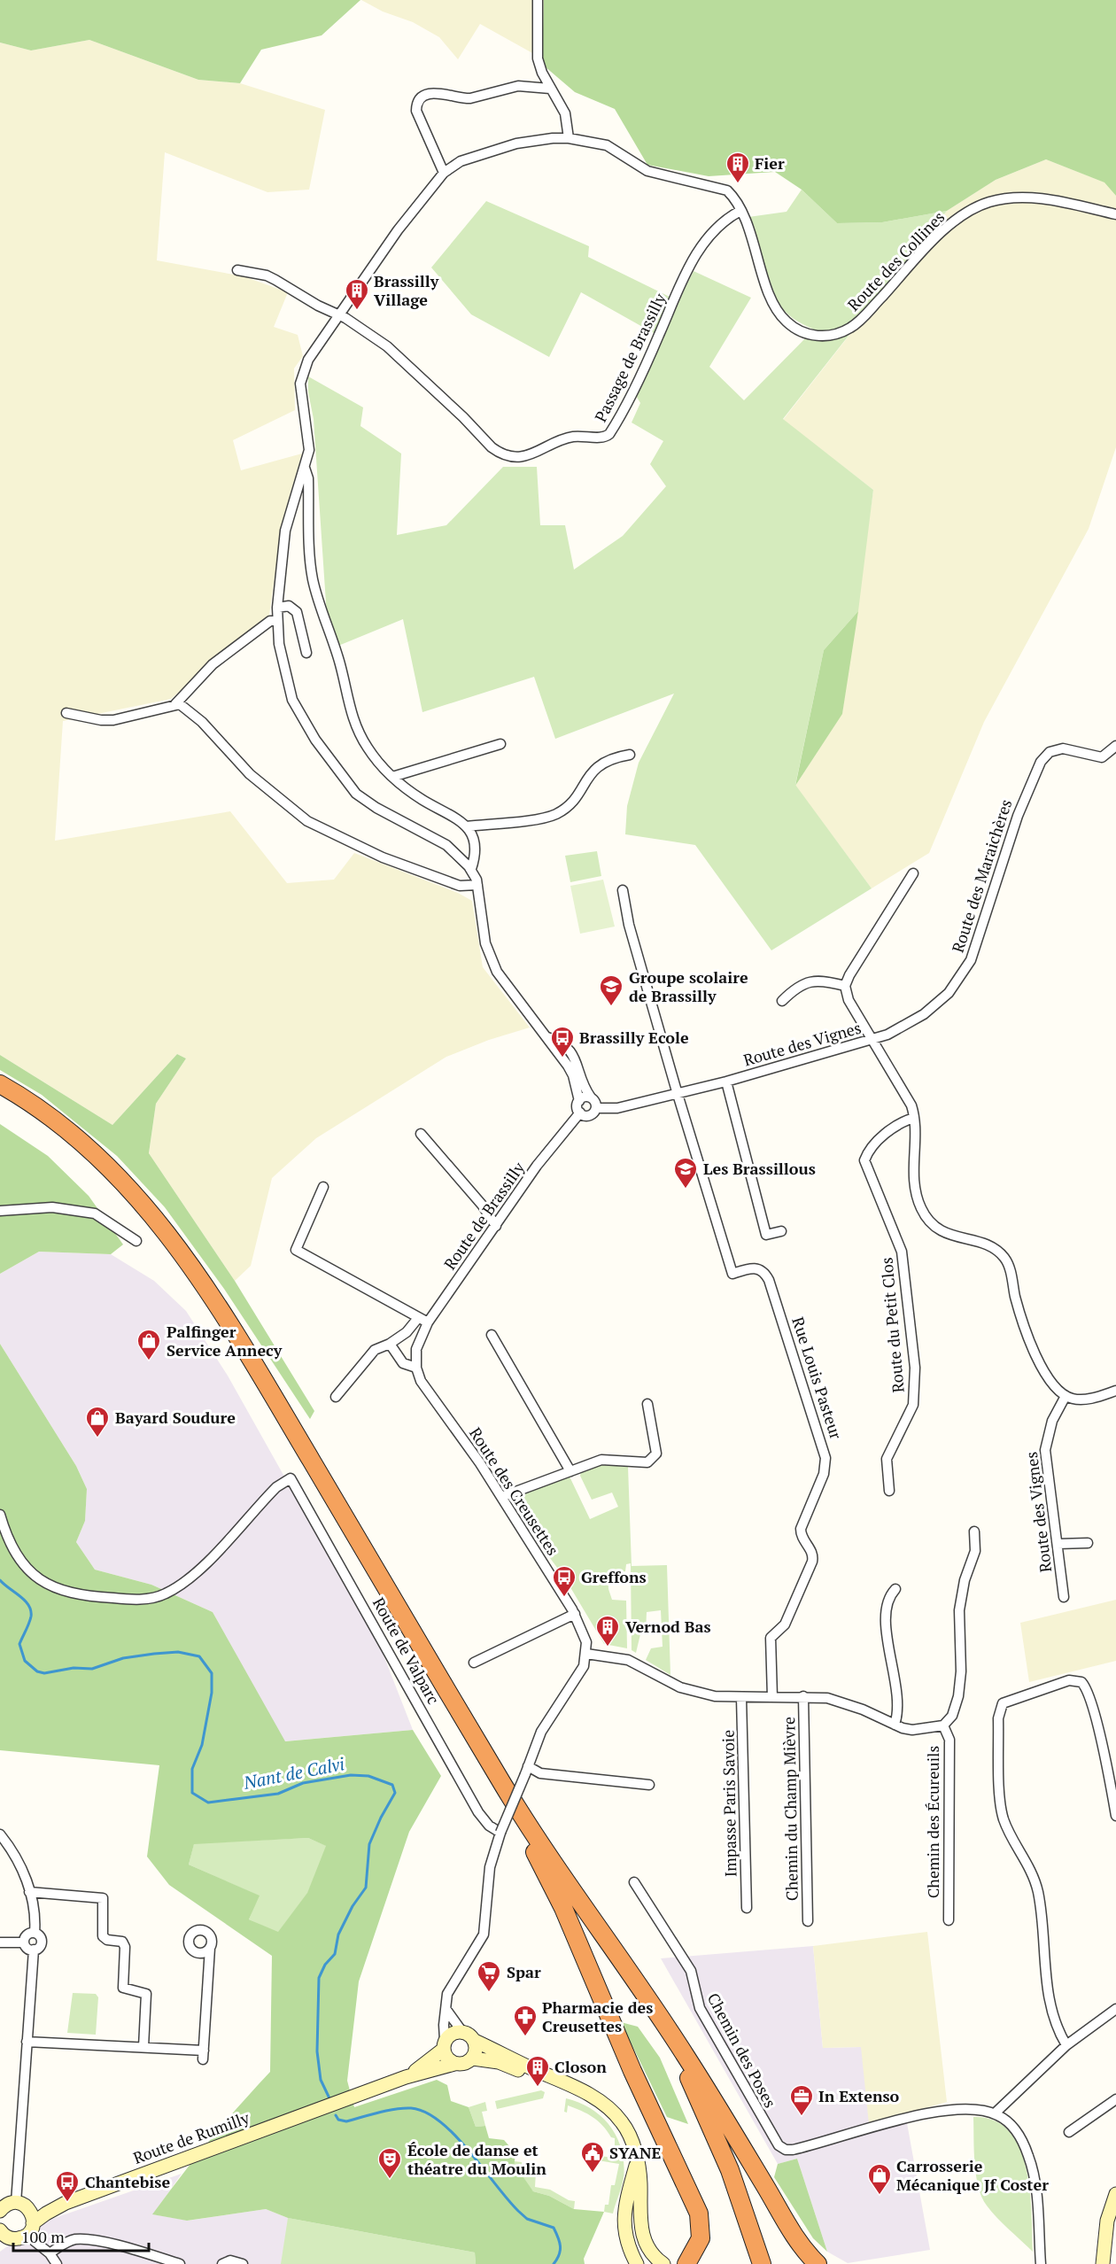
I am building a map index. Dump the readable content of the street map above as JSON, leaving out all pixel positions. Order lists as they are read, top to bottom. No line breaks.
{"streets":{"main road":["Route de Rumilly"],"street":["Route des Collines","Passage de Brassilly","Route des Maraichères","Route des Vignes","Route de Brassilly","Route du Petit Clos","Rue Louis Pasteur","Route des Creusettes","Route de Valparc","Impasse Paris Savoie","Chemin du Champ Mièvre","Chemin des Écureuils","Chemin des Poses"]},"crossings":[["Route des Collines","Passage de Brassilly"],["Route des Maraichères","Route des Vignes"],["Route des Vignes","Route de Brassilly"],["Route des Vignes","Route du Petit Clos"],["Route des Vignes","Rue Louis Pasteur"],["Route de Brassilly","Route des Creusettes"]],"water":["Nant de Calvi"],"places":{"building":["Fier","Brassilly Village","Vernod Bas","Closon"],"school or university":["Groupe scolaire de Brassilly","Les Brassillous"],"bus stop":["Brassilly Ecole","Greffons","Chantebise"],"shop":["Palfinger Service Annecy","Bayard Soudure","Carrosserie Mécanique Jf Coster"],"supermarket":["Spar"],"pharmacy":["Pharmacie des Creusettes"],"office":["In Extenso"],"public building":["SYANE"],"theatre":["École de danse et théatre du Moulin"]},"scale_bar":"100 m"}
